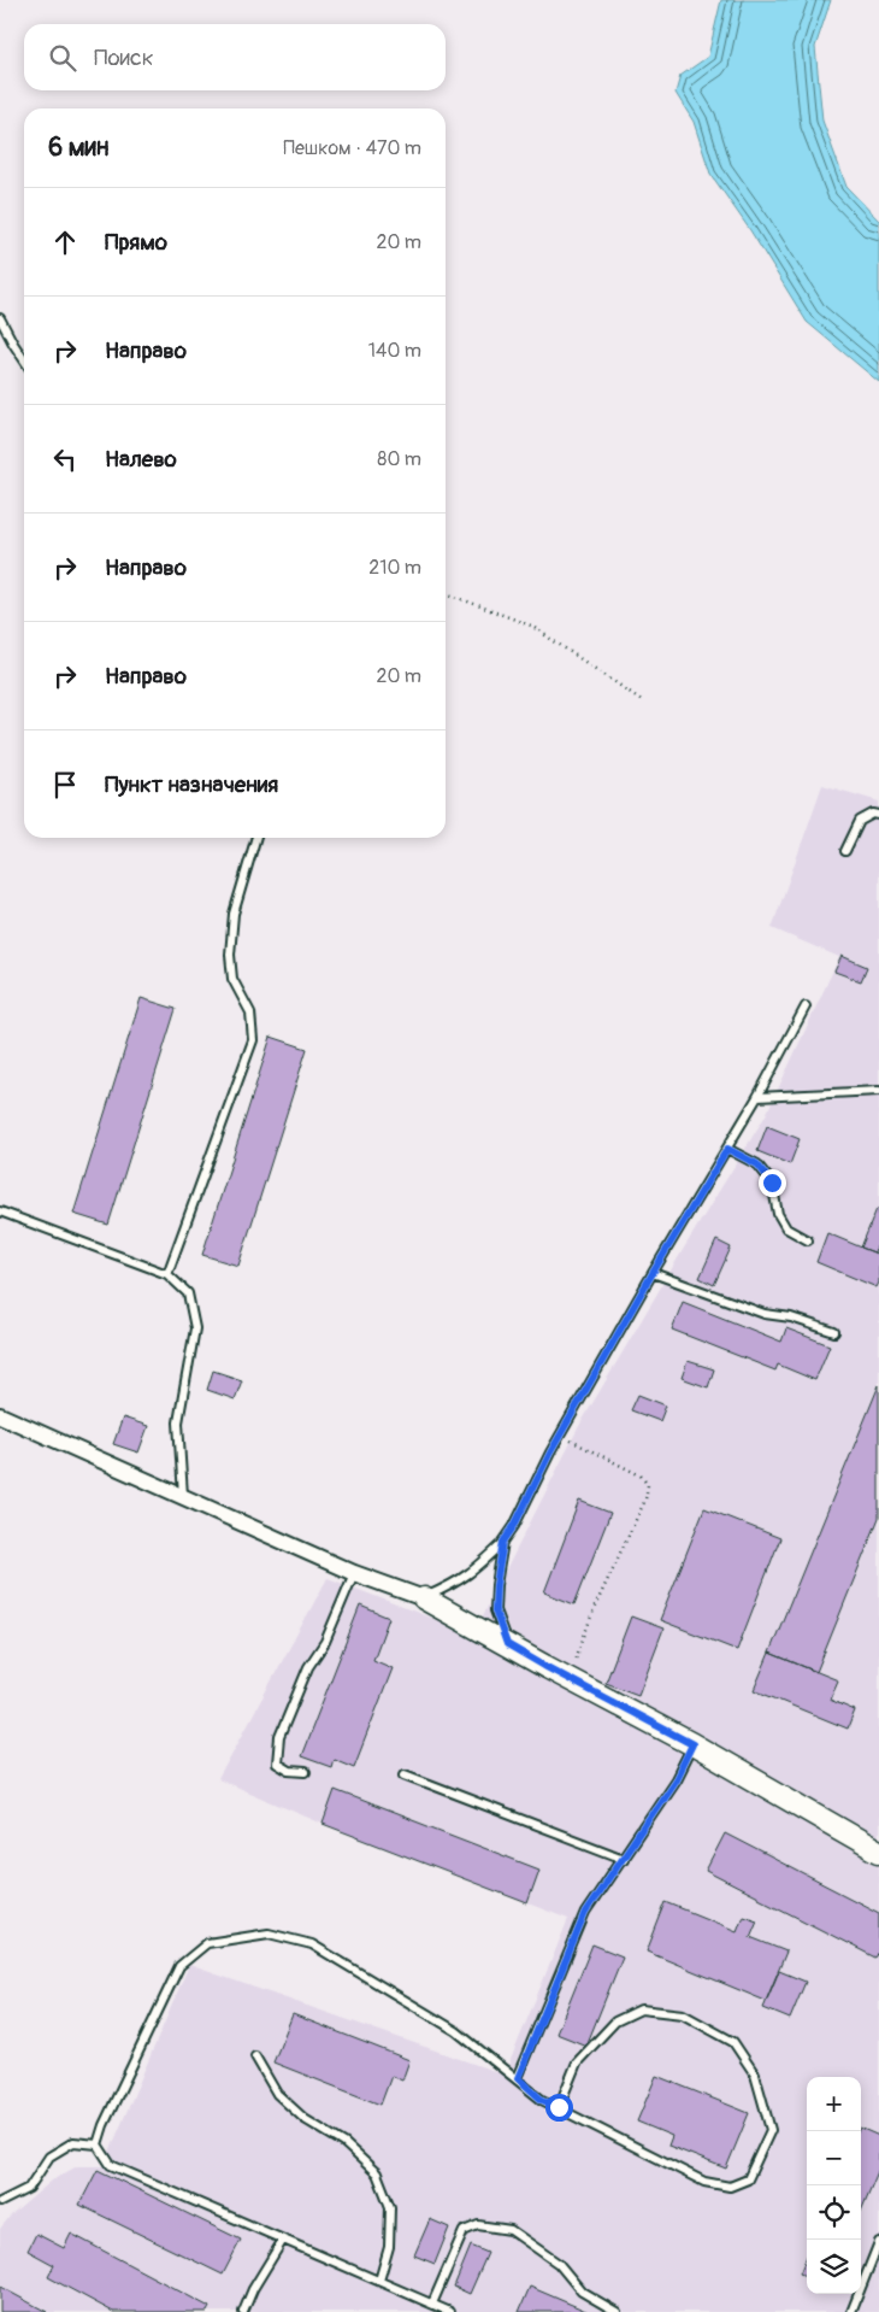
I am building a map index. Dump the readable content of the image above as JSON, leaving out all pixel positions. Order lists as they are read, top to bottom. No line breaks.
{"page":{"search":"Поиск","heading":["6 мин","Пешком · 470 m"],"list":[["Прямо","20 m"],["Направо","140 m"],["Налево","80 m"],["Направо","210 m"],["Направо","20 m"],"Пункт назначения"],"map_buttons":["+","−"]}}
